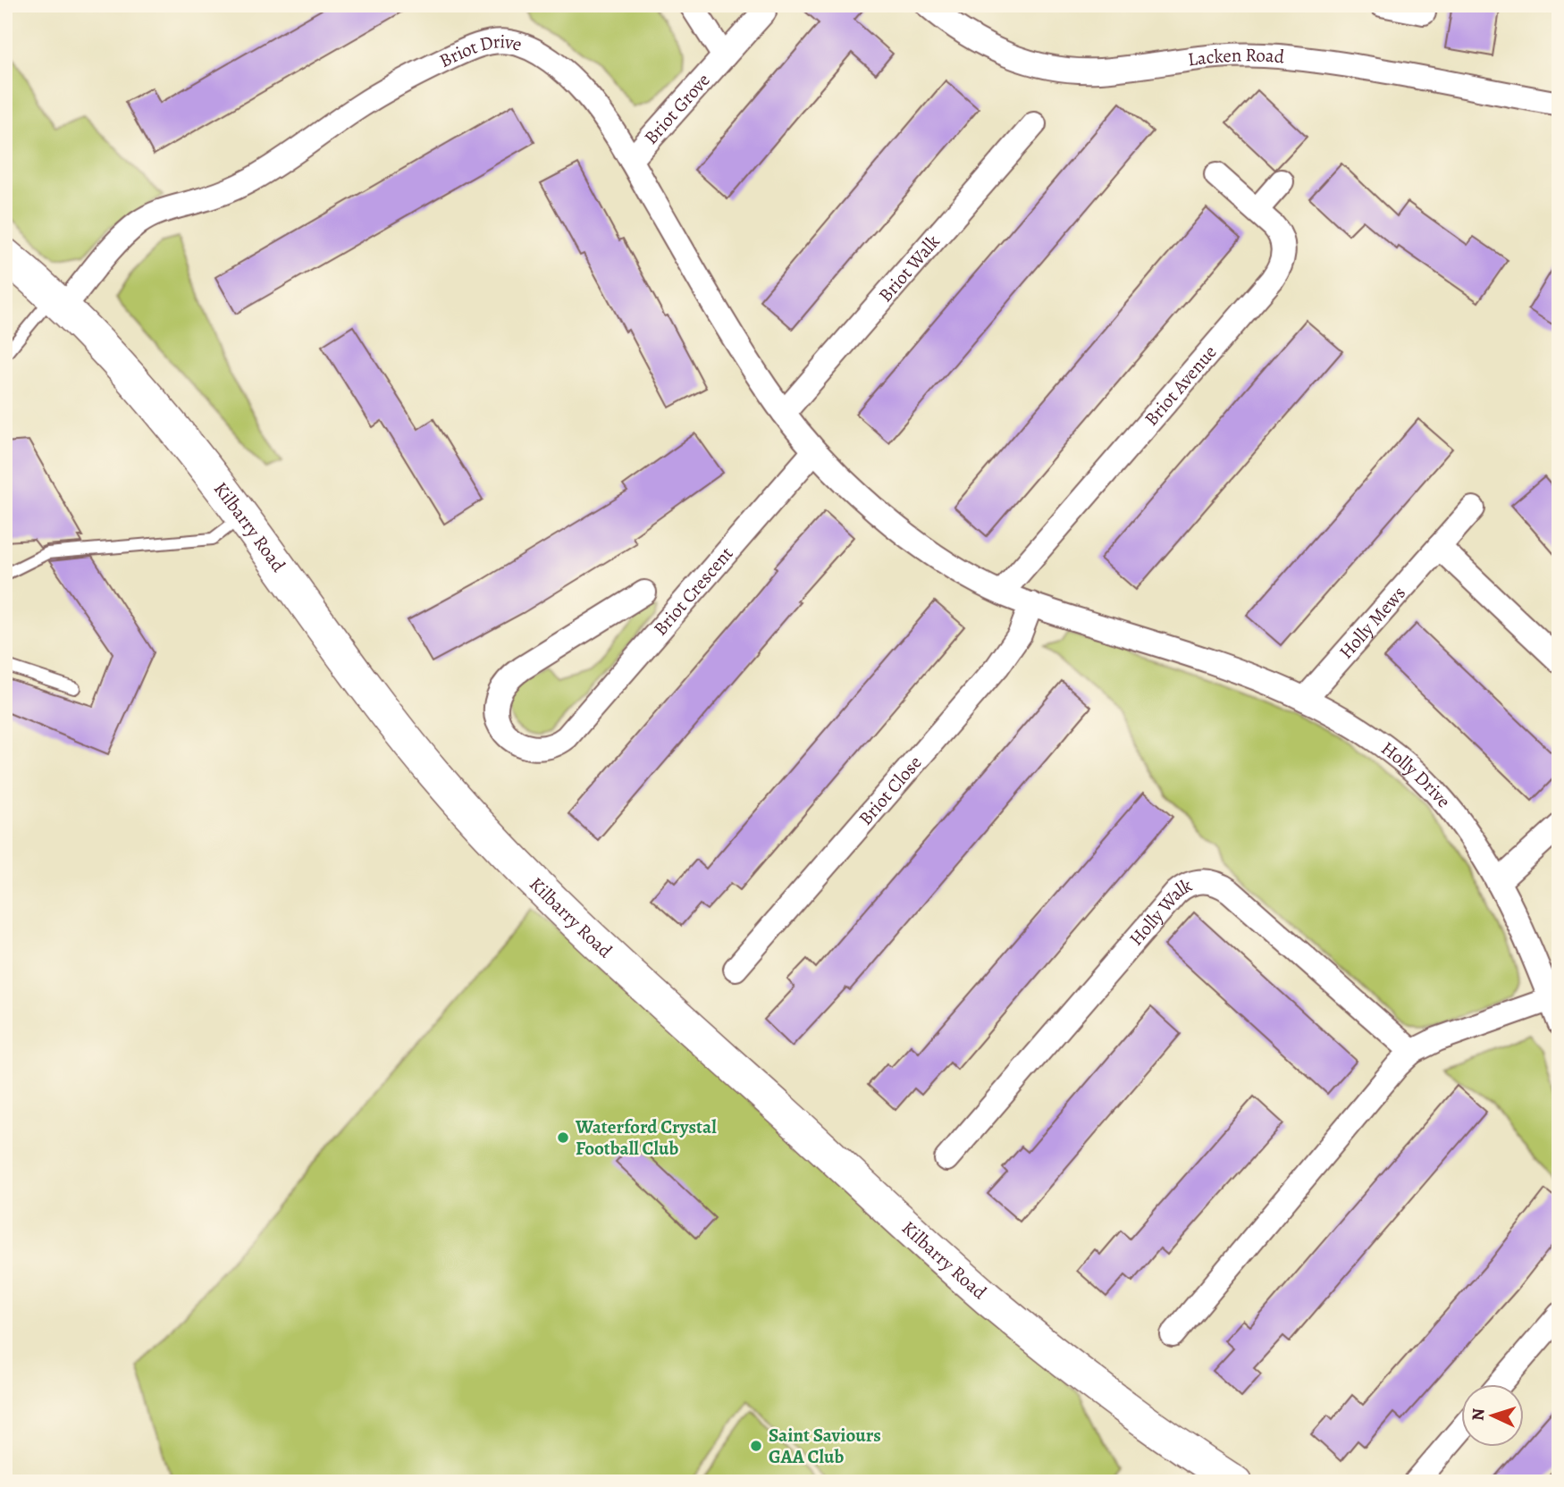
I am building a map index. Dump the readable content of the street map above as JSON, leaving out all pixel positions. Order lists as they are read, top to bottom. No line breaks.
{"streets":{"street":["Briot Drive","Lacken Road","Briot Grove","Briot Walk","Briot Avenue","Kilbarry Road","Briot Crescent","Holly Mews","Holly Drive","Briot Close","Holly Walk"]},"crossings":[["Briot Drive","Briot Grove"],["Briot Drive","Briot Walk"],["Briot Drive","Briot Avenue"],["Briot Drive","Kilbarry Road"],["Briot Drive","Briot Crescent"],["Briot Drive","Holly Drive"],["Briot Drive","Briot Close"],["Holly Mews","Holly Drive"],["Holly Drive","Briot Close"]],"places":["Waterford Crystal Football Club","Saint Saviours GAA Club"],"north":"left"}
